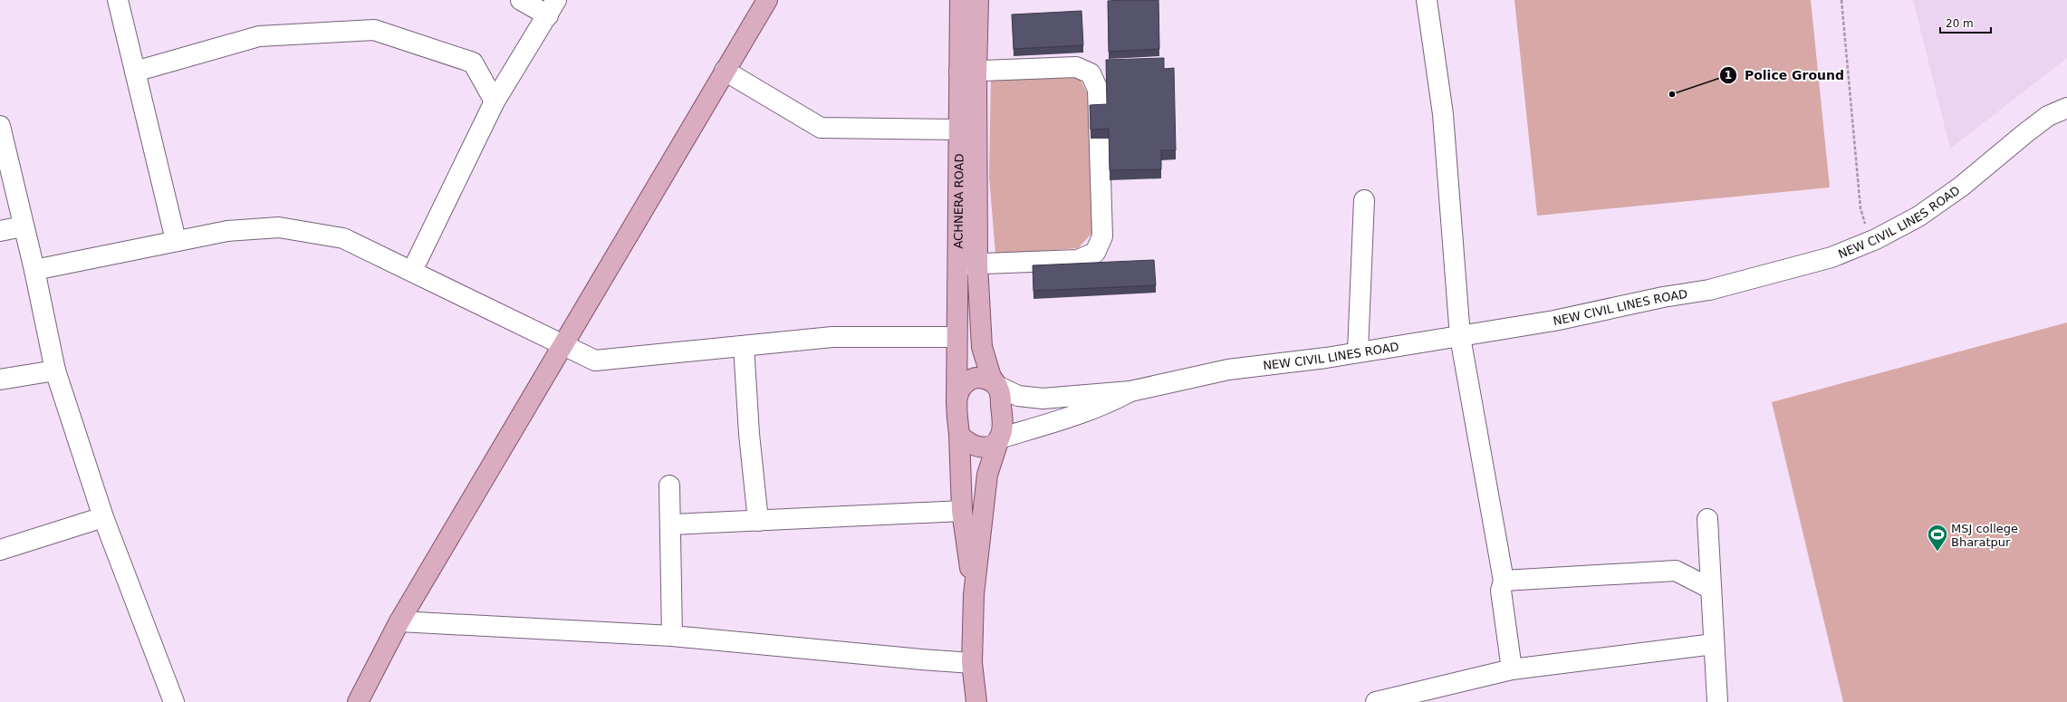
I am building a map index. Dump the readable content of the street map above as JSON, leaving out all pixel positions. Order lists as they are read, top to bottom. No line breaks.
{"streets":{"main road":["ACHNERA ROAD"],"street":["NEW CIVIL LINES ROAD"]},"places":{"other":["Police Ground"],"sports":["MSJ college Bharatpur"]},"scale_bar":"20 m"}
